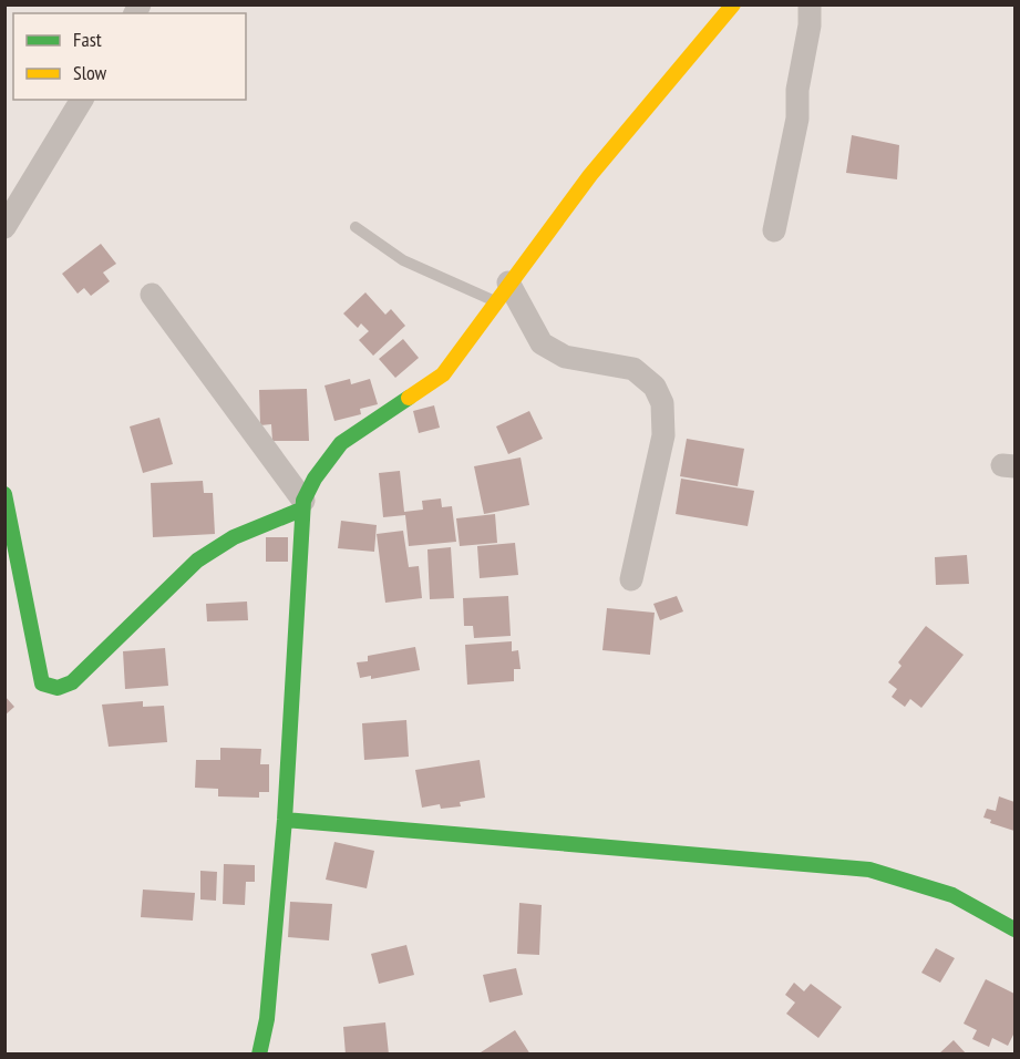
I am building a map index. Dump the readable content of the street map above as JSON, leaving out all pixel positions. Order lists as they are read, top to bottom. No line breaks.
{"legend":["Fast","Slow"]}
